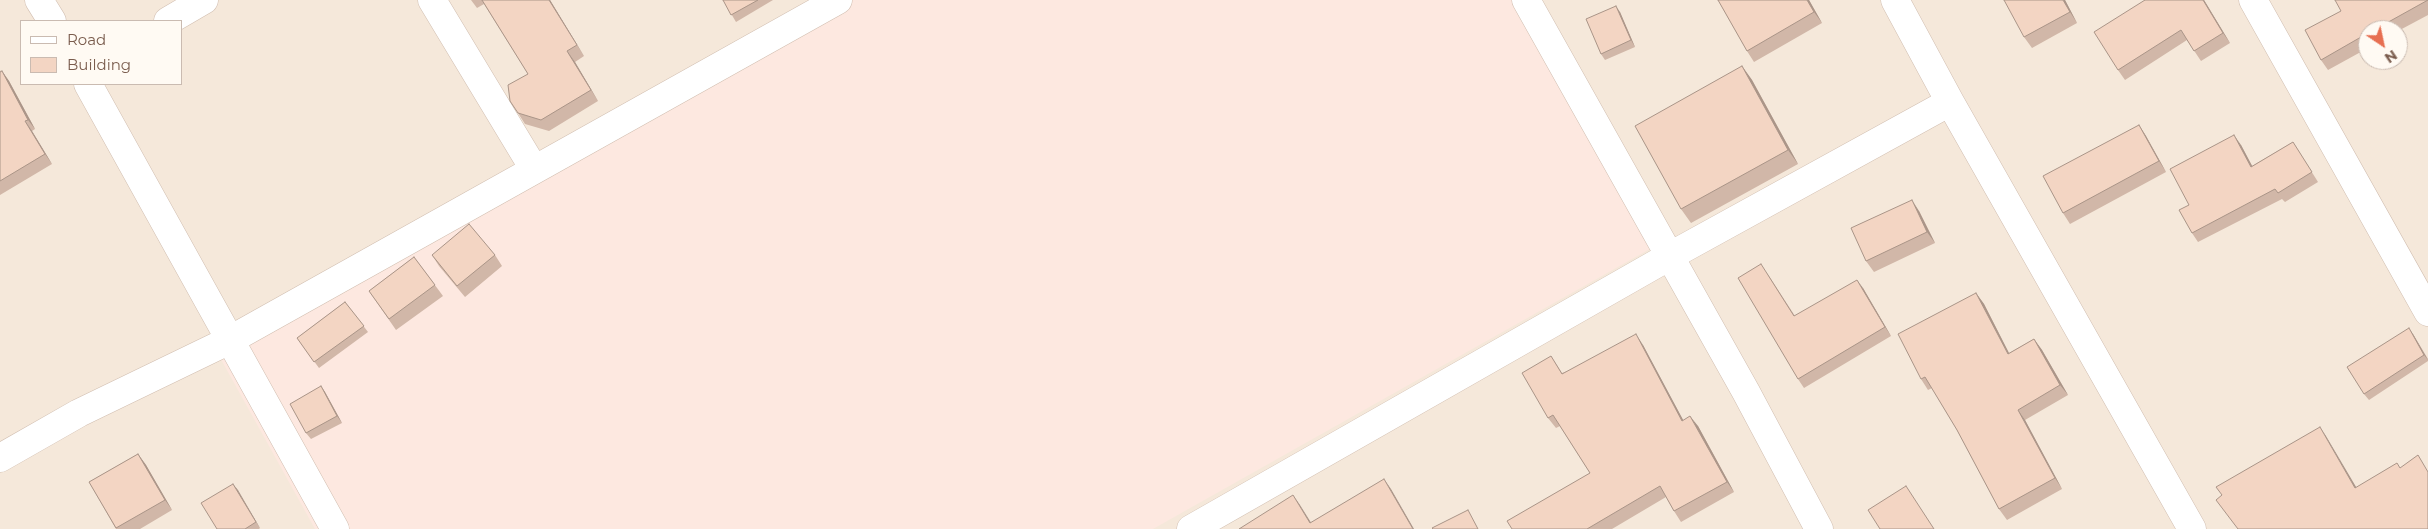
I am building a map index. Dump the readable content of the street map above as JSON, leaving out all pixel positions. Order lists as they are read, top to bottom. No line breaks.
{"legend":["Road","Building"],"north":"bottom right"}
